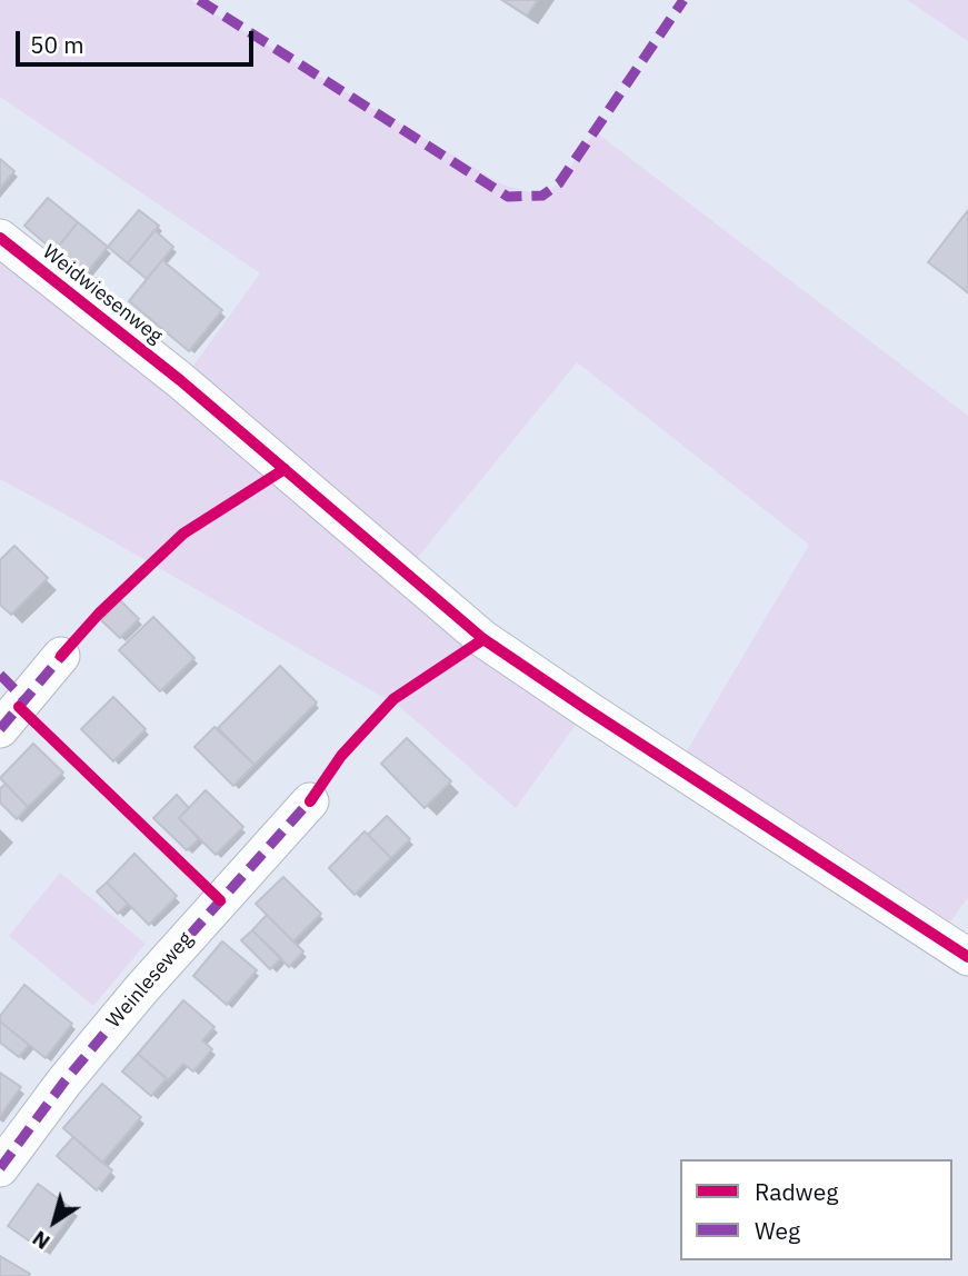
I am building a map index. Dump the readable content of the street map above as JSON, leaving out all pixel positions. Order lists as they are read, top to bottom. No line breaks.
{"streets":{"street":["Weidwiesenweg","Weinleseweg"]},"legend":["Radweg","Weg"],"scale_bar":"50 m","north":"bottom left"}
